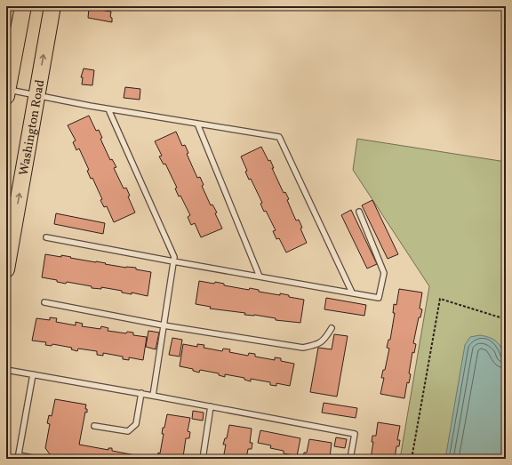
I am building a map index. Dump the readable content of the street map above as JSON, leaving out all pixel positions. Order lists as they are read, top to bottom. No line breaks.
{"streets":{"main road":["Washington Road"]}}
